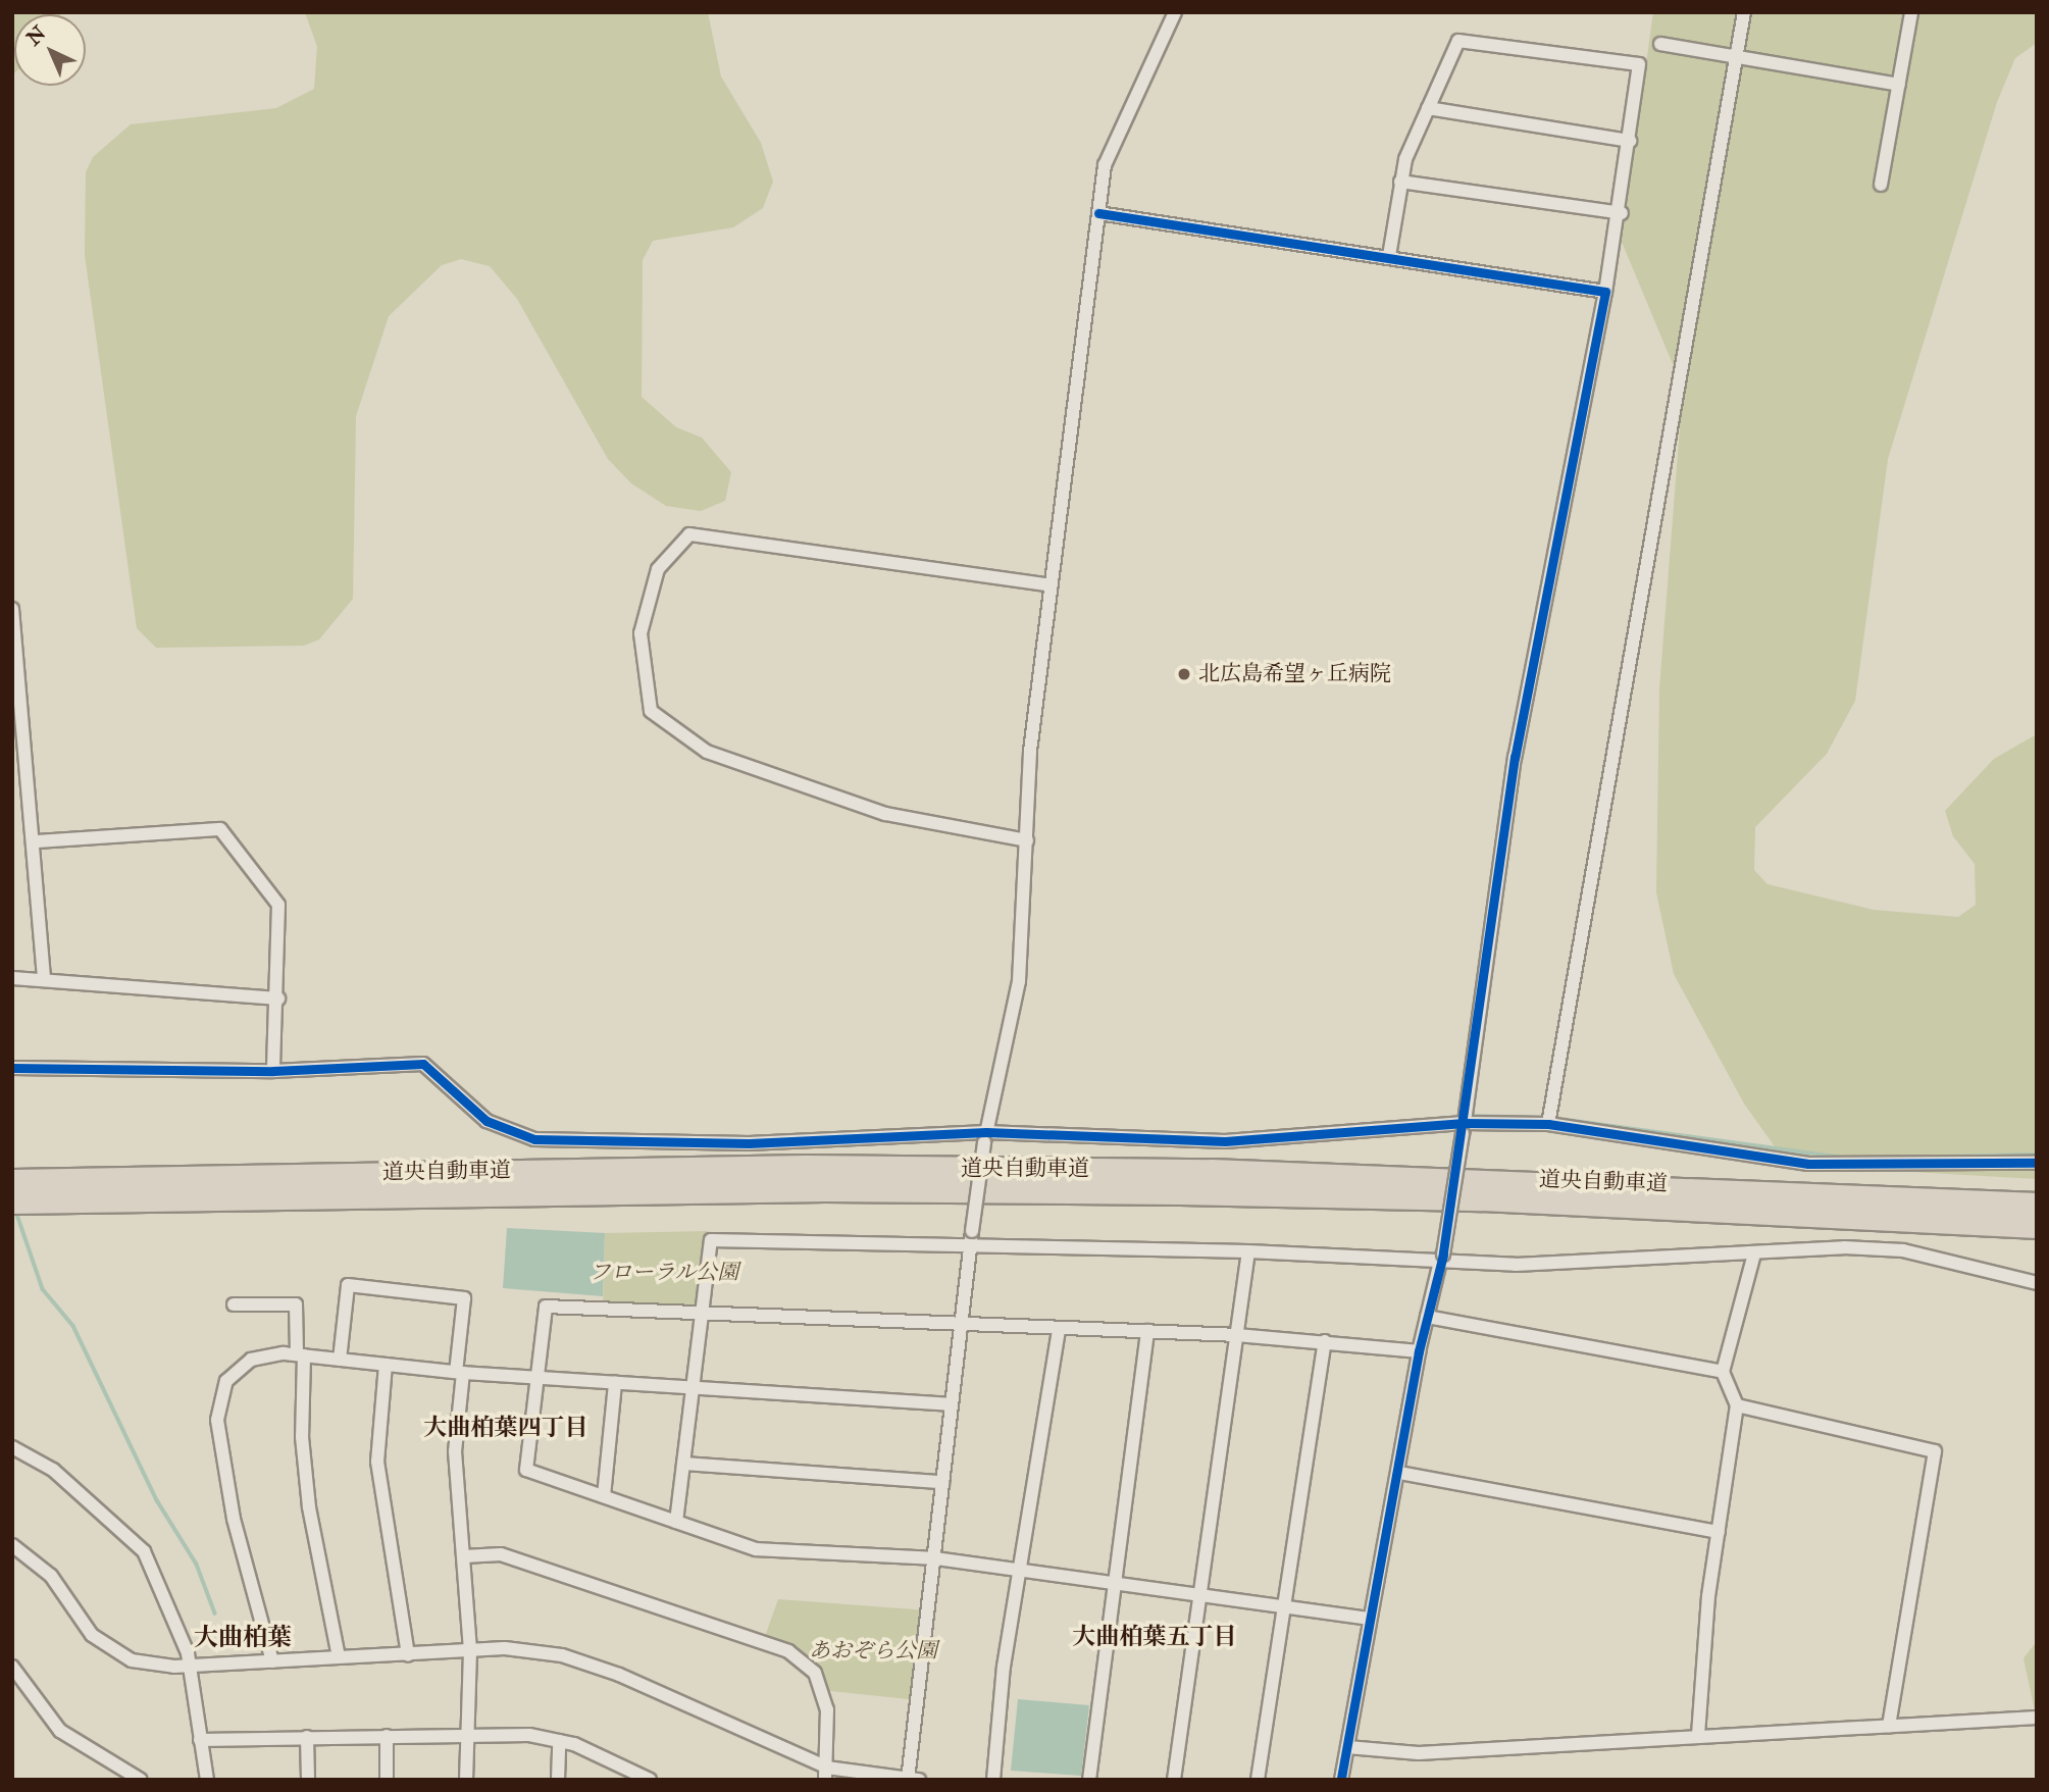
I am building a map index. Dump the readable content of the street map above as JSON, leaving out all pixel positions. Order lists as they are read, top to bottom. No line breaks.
{"streets":{"highway":["道央自動車道"]},"districts":["大曲柏葉四丁目","大曲柏葉五丁目","大曲柏葉"],"parks":["フローラル公園","あおぞら公園"],"places":["北広島希望ヶ丘病院"],"north":"top left"}
